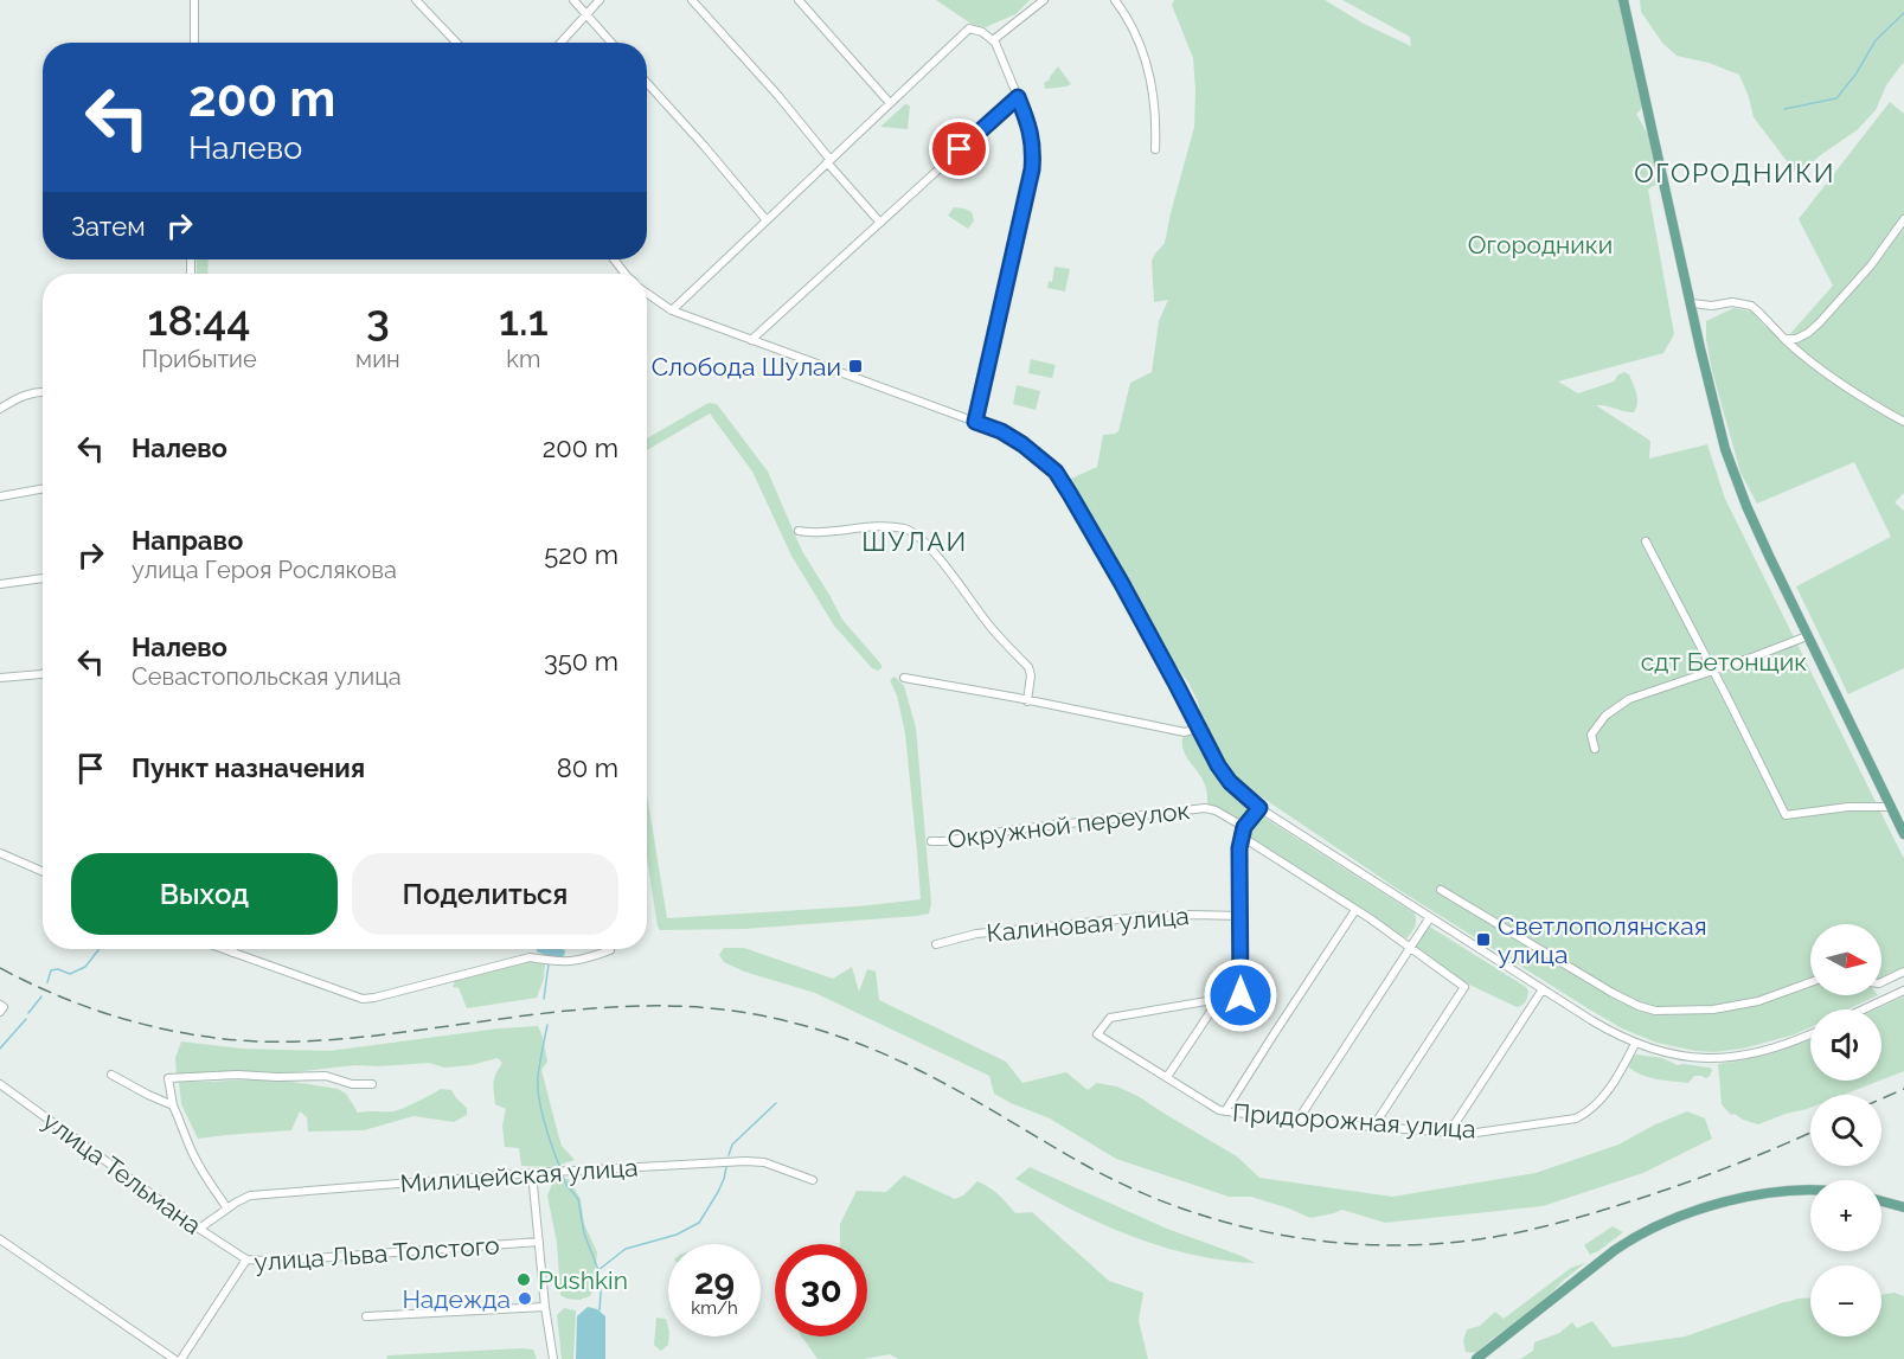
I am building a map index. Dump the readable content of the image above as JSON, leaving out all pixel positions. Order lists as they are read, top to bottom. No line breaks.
{"streets":{"street":["Окружной переулок","Калиновая улица","Придорожная улица","улица Тельмана","Милицейская улица","улица Льва Толстого"]},"crossings":[["улица Тельмана","Милицейская улица"],["улица Тельмана","улица Льва Толстого"]],"districts":["ОГОРОДНИКИ","ШУЛАИ"],"parks":["Огородники","сдт Бетонщик"],"places":{"transit":["Слобода Шулаи","Светлополянская улица"],"other":["Pushkin","Надежда"]},"north":"right","page":{"turn":["200 m","Налево"],"then":"Затем","eta":["18:44","Прибытие","3","мин","1.1","km"],"list":[{"name":"Налево","value":"200 m"},{"name":"Направо","note":"улица Героя Рослякова","value":"520 m"},{"name":"Налево","note":"Севастопольская улица","value":"350 m"},{"name":"Пункт назначения","value":"80 m"}],"buttons":["Выход","Поделиться"],"map_buttons":["+","−"],"speed":"29 km/h","limit":"30"}}
